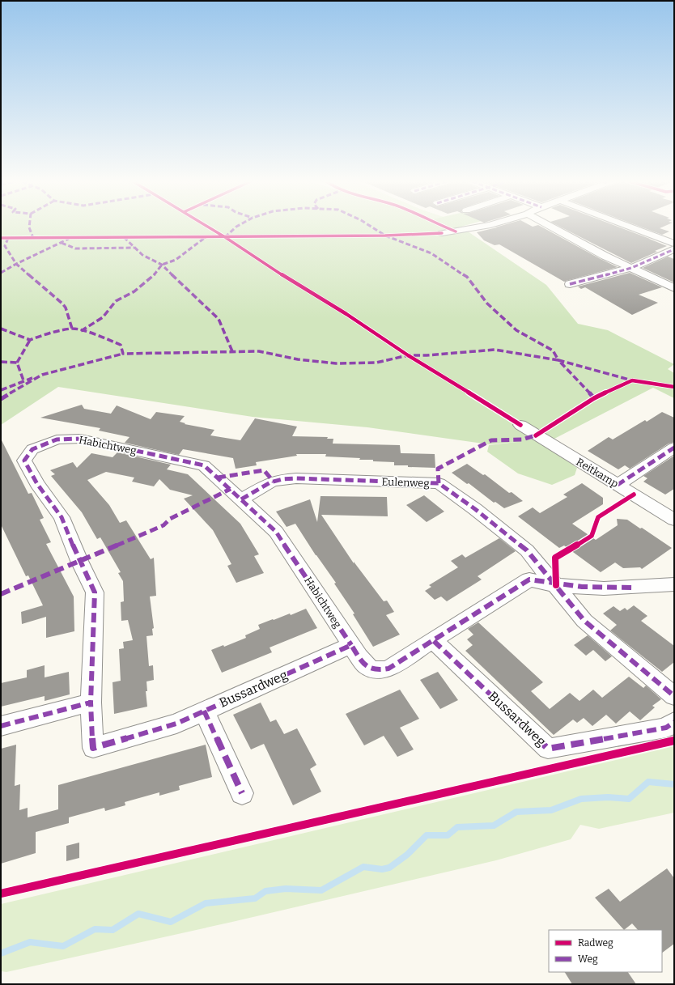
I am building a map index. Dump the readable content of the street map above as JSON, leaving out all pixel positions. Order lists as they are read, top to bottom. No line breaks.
{"streets":{"street":["Habichtweg","Reitkamp","Eulenweg","Bussardweg"]},"crossings":[["Habichtweg","Eulenweg"],["Habichtweg","Bussardweg"]],"legend":["Radweg","Weg"]}
